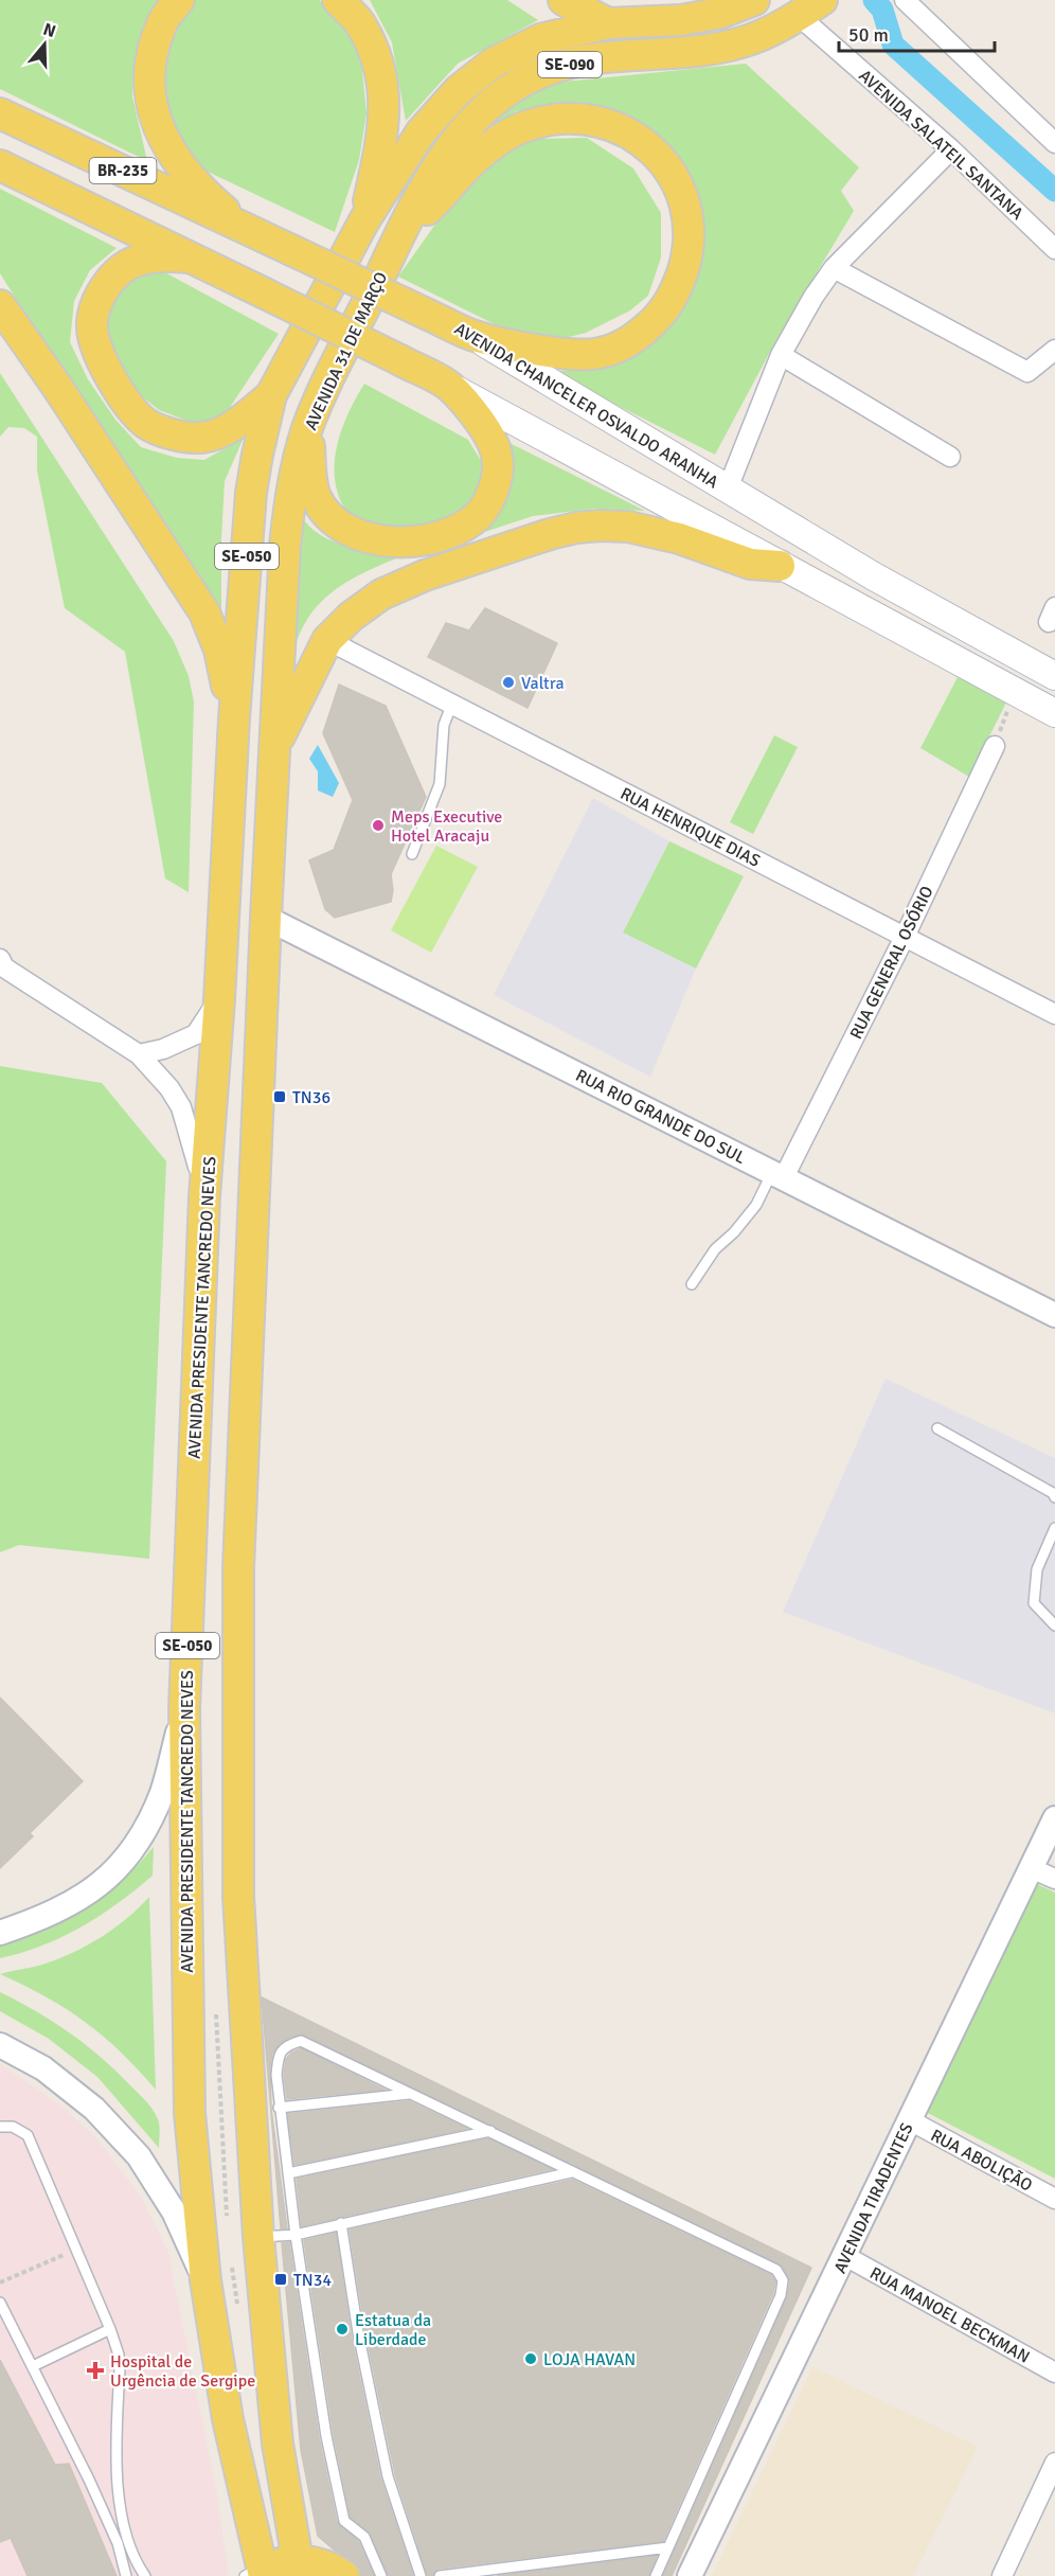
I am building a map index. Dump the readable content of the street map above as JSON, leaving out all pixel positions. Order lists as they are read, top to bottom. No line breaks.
{"streets":{"main road":["SE-090","BR-235","AVENIDA 31 DE MARÇO","AVENIDA CHANCELER OSVALDO ARANHA","SE-050","AVENIDA PRESIDENTE TANCREDO NEVES"],"street":["AVENIDA SALATEIL SANTANA","RUA HENRIQUE DIAS","RUA GENERAL OSÓRIO","RUA RIO GRANDE DO SUL","RUA ABOLIÇÃO","AVENIDA TIRADENTES","RUA MANOEL BECKMAN"]},"crossings":[["SE-090","AVENIDA SALATEIL SANTANA"],["SE-090","AVENIDA 31 DE MARÇO"],["SE-090","SE-050"],["AVENIDA 31 DE MARÇO","SE-050"],["SE-050","RUA RIO GRANDE DO SUL"],["SE-050","AVENIDA PRESIDENTE TANCREDO NEVES"],["RUA HENRIQUE DIAS","RUA GENERAL OSÓRIO"],["RUA GENERAL OSÓRIO","RUA RIO GRANDE DO SUL"],["RUA ABOLIÇÃO","AVENIDA TIRADENTES"],["AVENIDA TIRADENTES","RUA MANOEL BECKMAN"]],"places":{"other":["Valtra","Meps Executive Hotel Aracaju","Estatua da Liberdade","LOJA HAVAN"],"transit":["TN36","TN34"],"health":["Hospital de Urgência de Sergipe"]},"scale_bar":"50 m","north":"top"}
